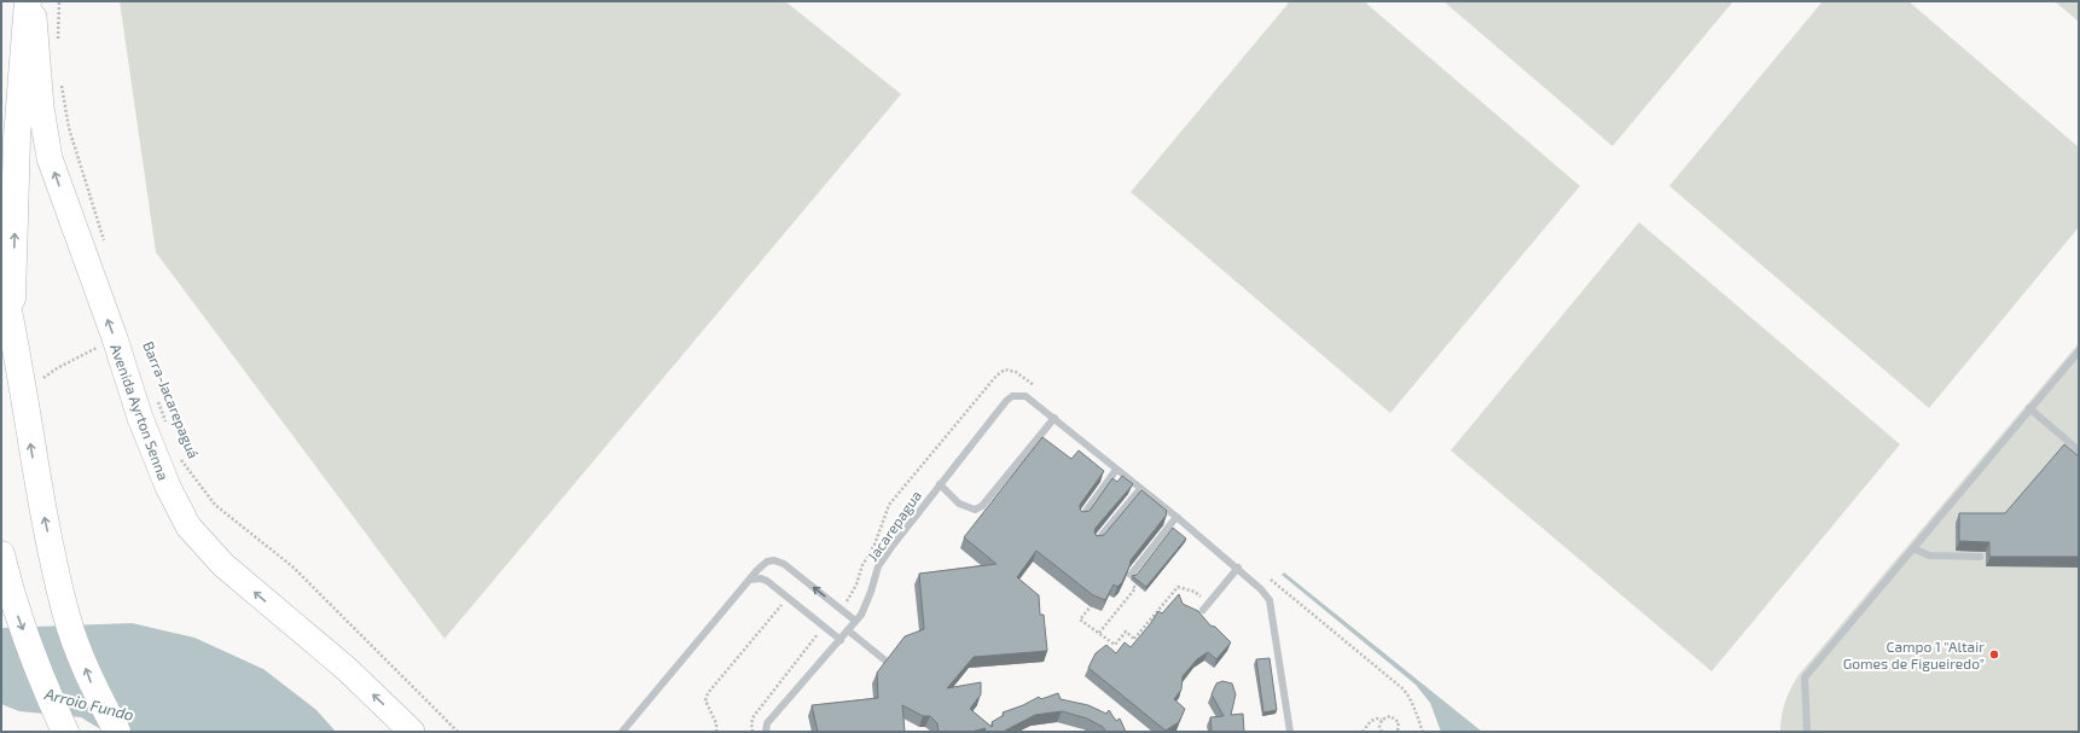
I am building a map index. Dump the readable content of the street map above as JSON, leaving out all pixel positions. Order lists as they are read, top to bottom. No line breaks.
{"streets":{"highway":["Avenida Ayrton Senna"],"lane":["Jacarepagua"],"path":["Barra-Jacarepaguá"]},"water":["Arroio Fundo"],"places":["Campo 1 \"Altair Gomes de Figueiredo\""]}
